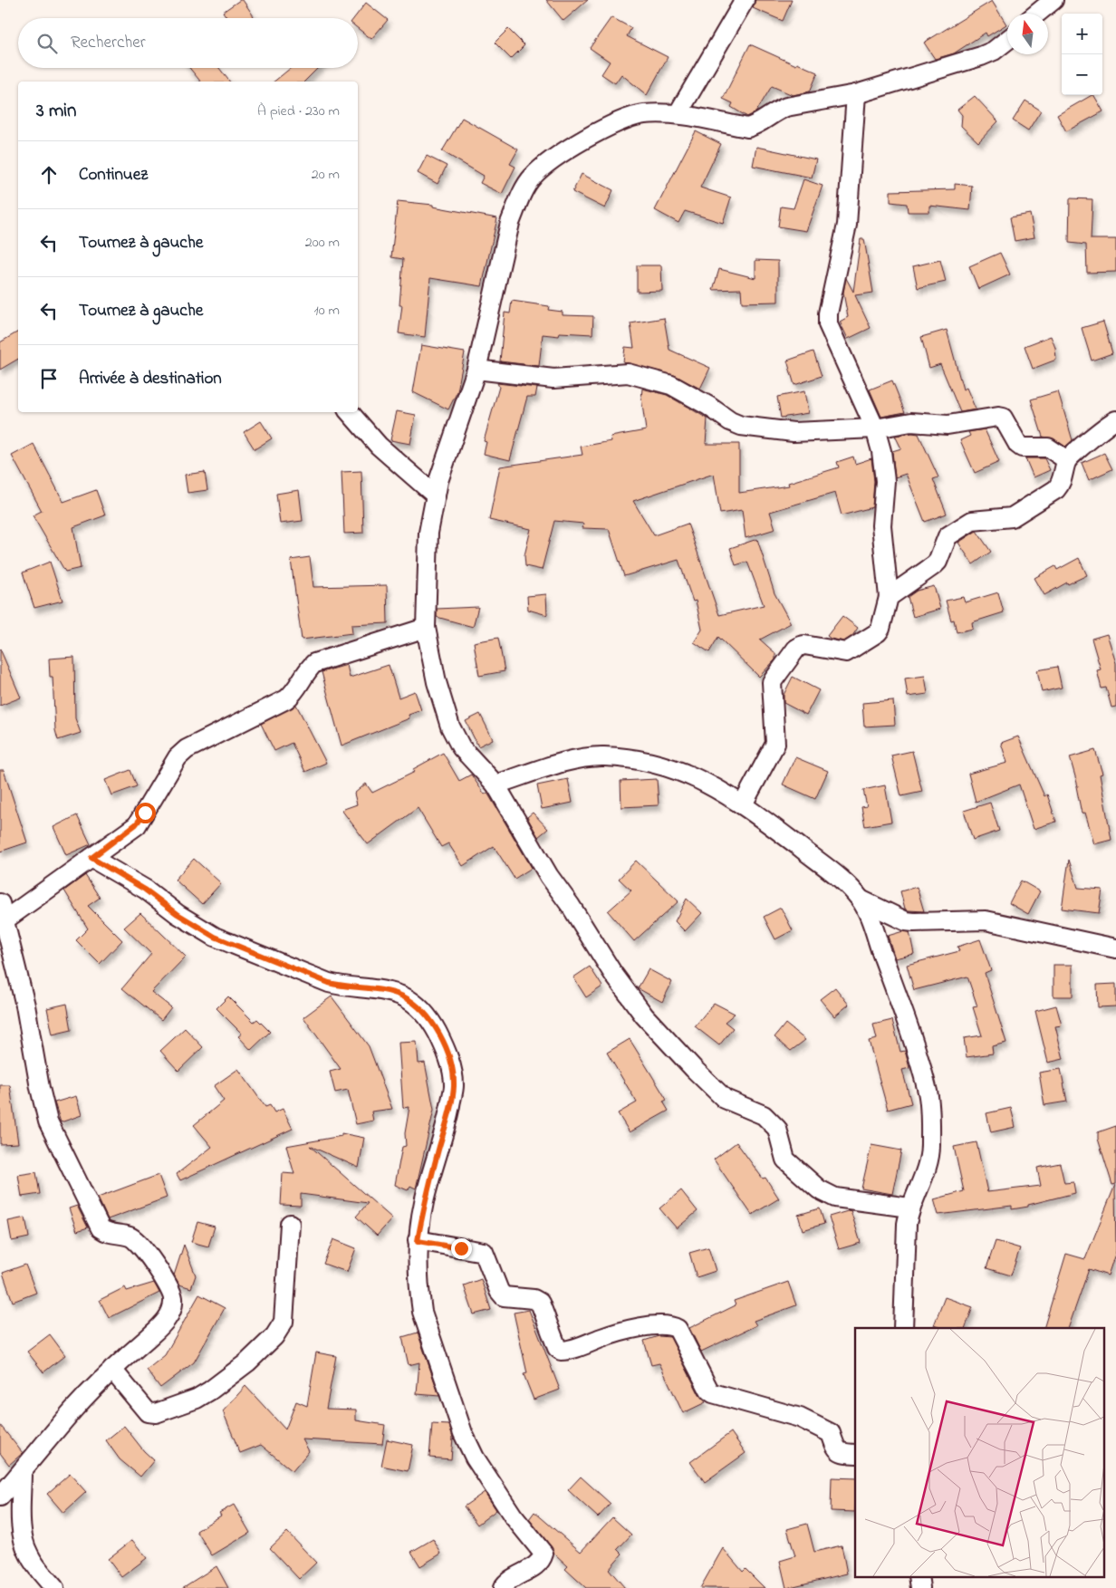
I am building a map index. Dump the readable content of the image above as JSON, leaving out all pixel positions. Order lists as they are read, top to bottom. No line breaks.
{"north":"top","page":{"map_buttons":["+","−"],"search":"Rechercher","heading":["3 min","À pied · 230 m"],"list":[["Continuez","20 m"],["Tournez à gauche","200 m"],["Tournez à gauche","10 m"],"Arrivée à destination"]}}
